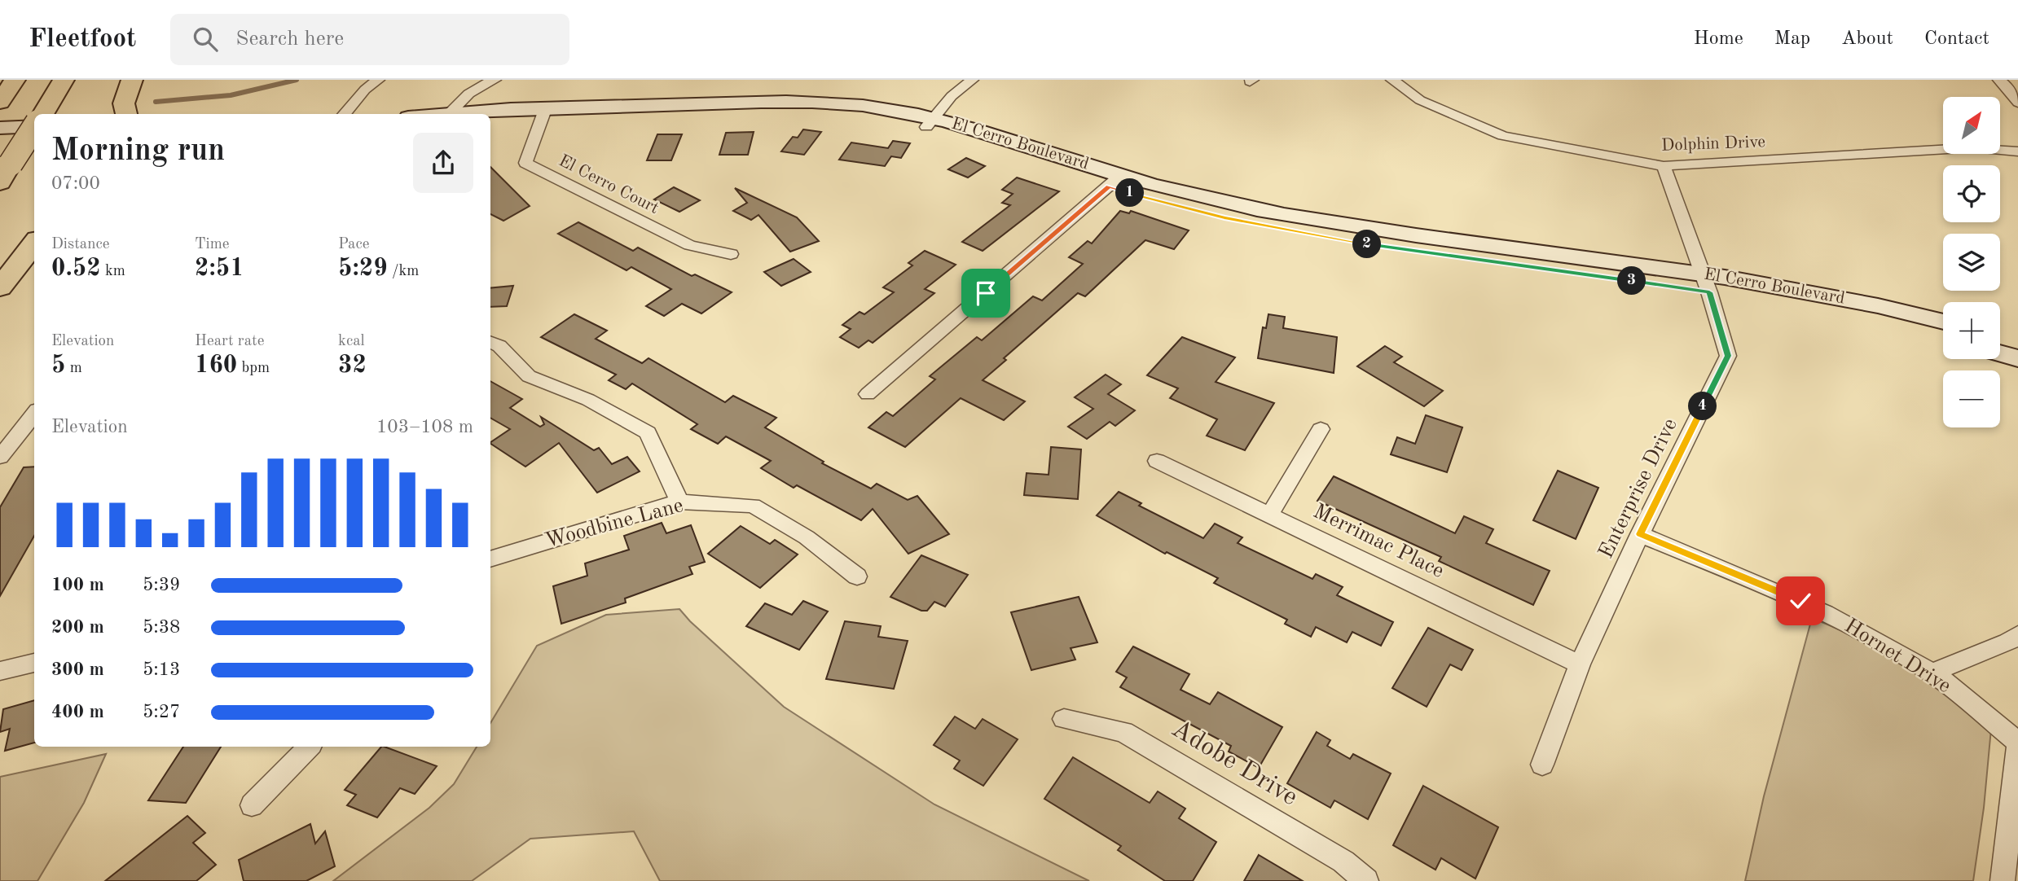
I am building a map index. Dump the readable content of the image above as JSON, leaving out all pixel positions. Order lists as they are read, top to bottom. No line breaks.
{"streets":{"street":["El Cerro Boulevard","Dolphin Drive","El Cerro Court","Enterprise Drive","Woodbine Lane","Merrimac Place","Hornet Drive","Adobe Drive"]},"crossings":[["El Cerro Boulevard","El Cerro Court"],["El Cerro Boulevard","Enterprise Drive"],["Dolphin Drive","Enterprise Drive"],["Enterprise Drive","Merrimac Place"],["Enterprise Drive","Hornet Drive"]],"north":"top right","page":{"header":"Fleetfoot","search":"Search here","nav":["Home","Map","About","Contact"],"map_buttons":["+","−"],"heading":["Morning run","07:00"],"pins":["1","2","3","4"],"stats":[["Distance","0.52 km"],["Time","2:51"],["Pace","5:29 /km"],["Elevation","5 m"],["Heart rate","160 bpm"],["kcal","32"]],"chart":["Elevation","103–108 m"],"list":[{"name":"100 m","note":"5:39"},{"name":"200 m","note":"5:38"},{"name":"300 m","note":"5:13"},{"name":"400 m","note":"5:27"}]}}
